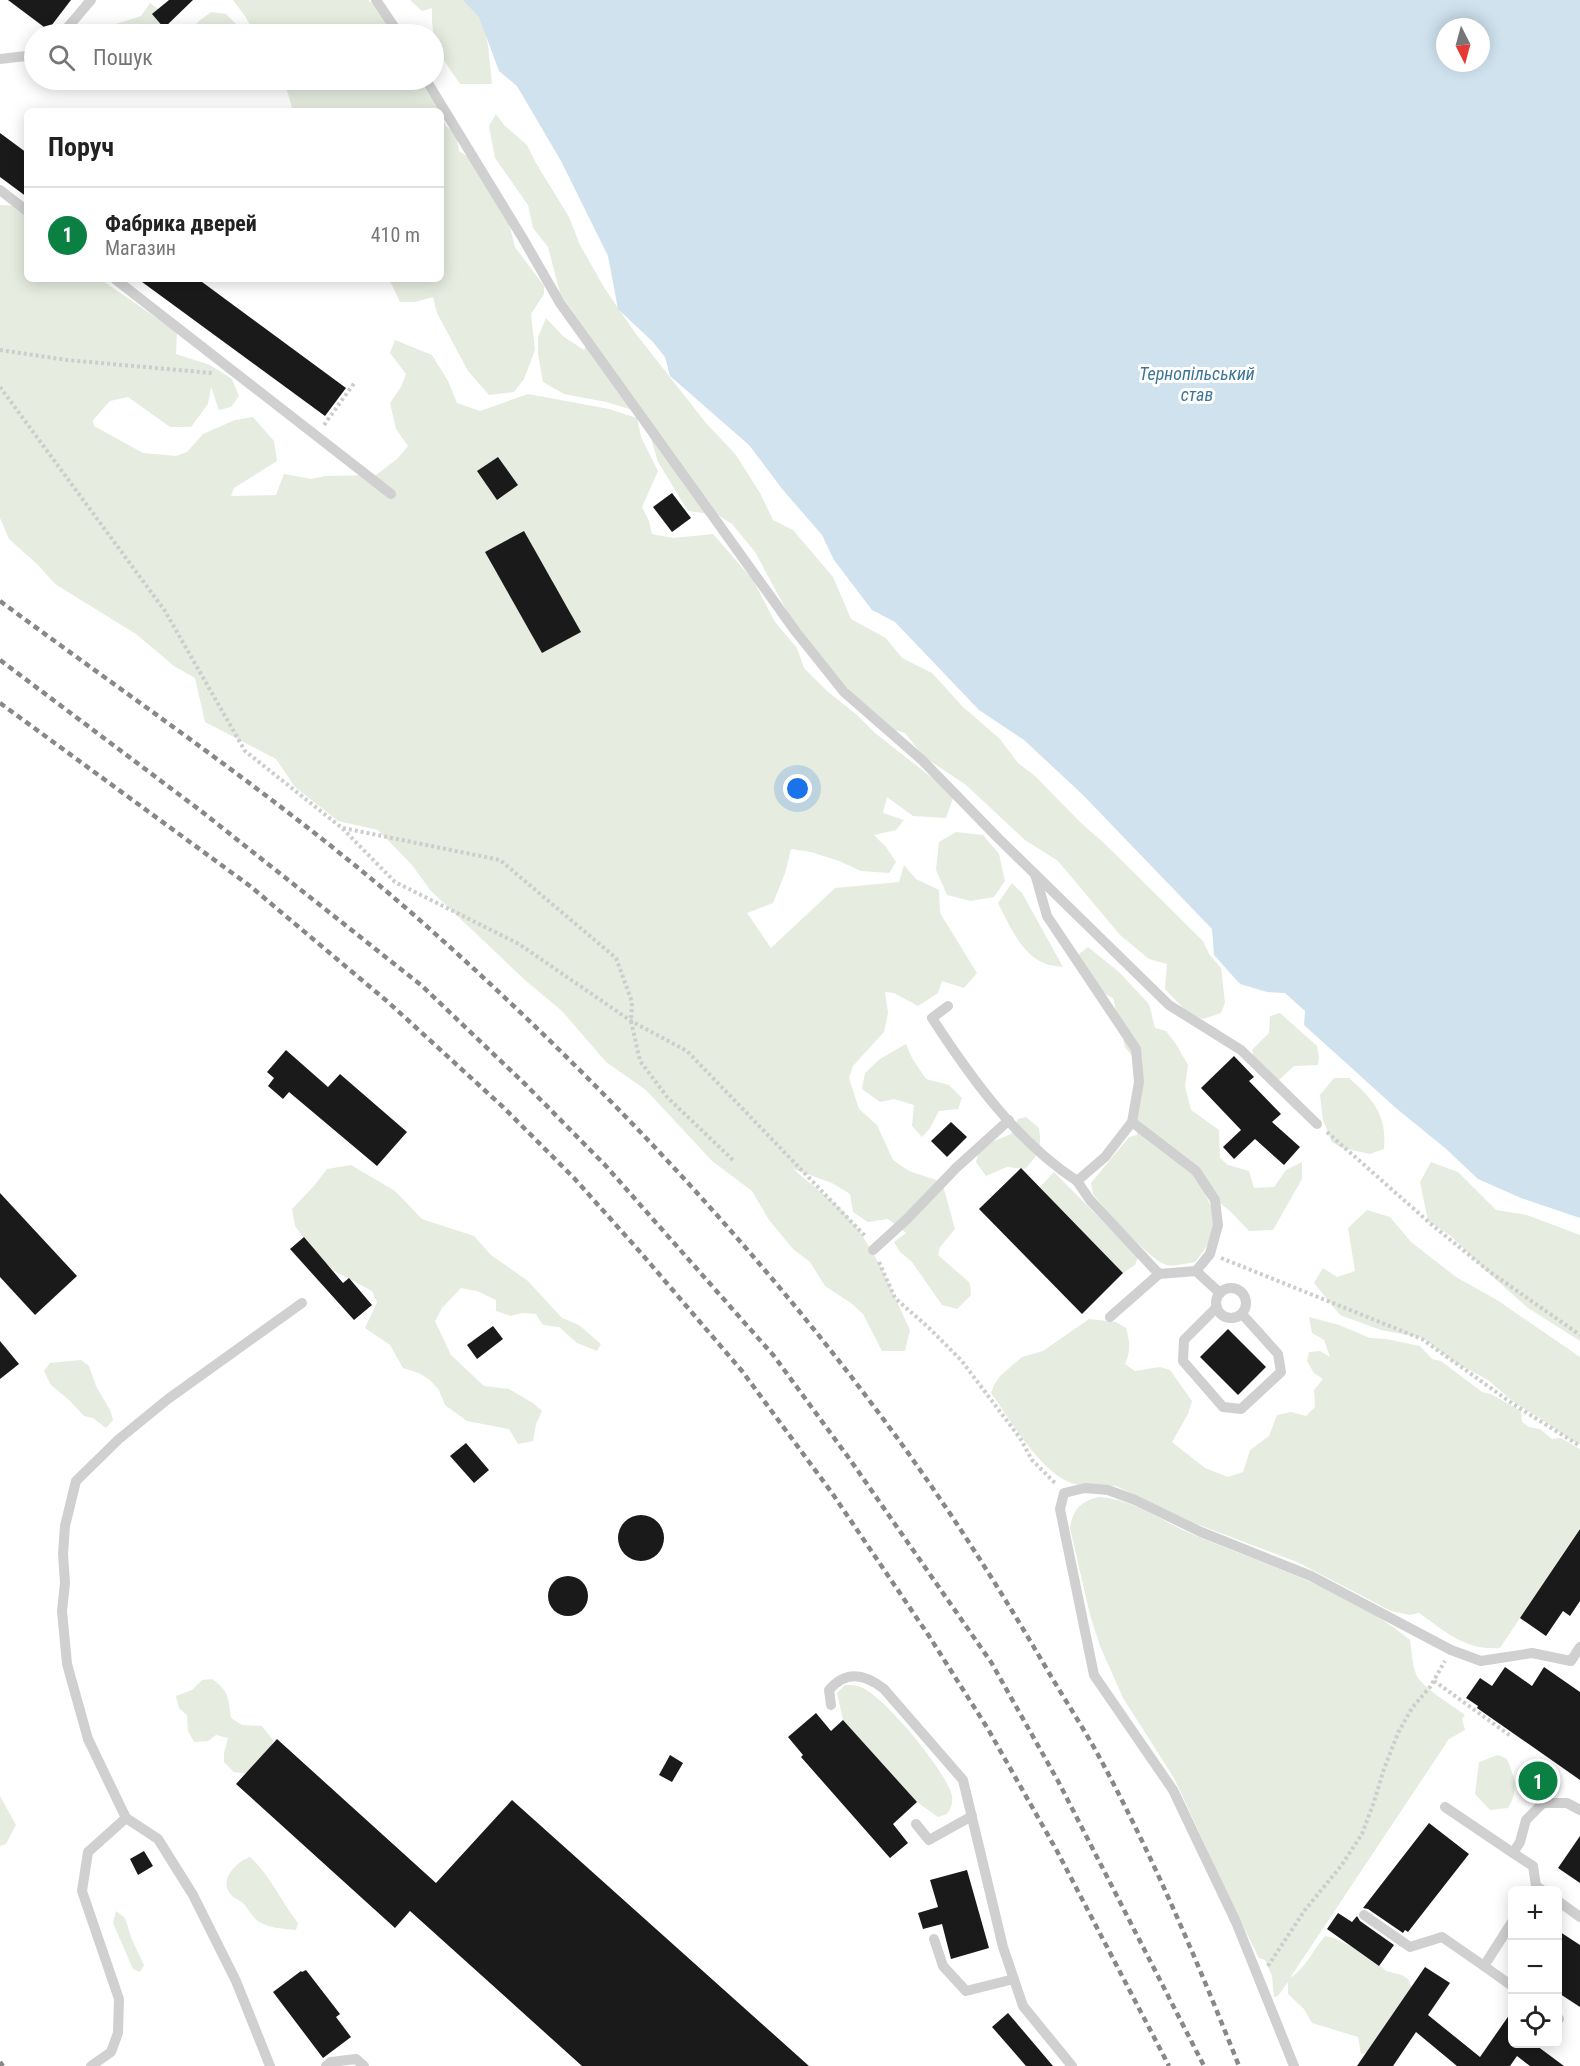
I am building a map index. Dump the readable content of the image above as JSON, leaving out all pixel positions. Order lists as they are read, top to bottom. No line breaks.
{"water":["Тернопільський став"],"north":"bottom","page":{"search":"Пошук","heading":"Поруч","list":[{"mark":"1","name":"Фабрика дверей","note":"Магазин","value":"410 m"}],"pins":"1","map_buttons":["+","−"]}}
